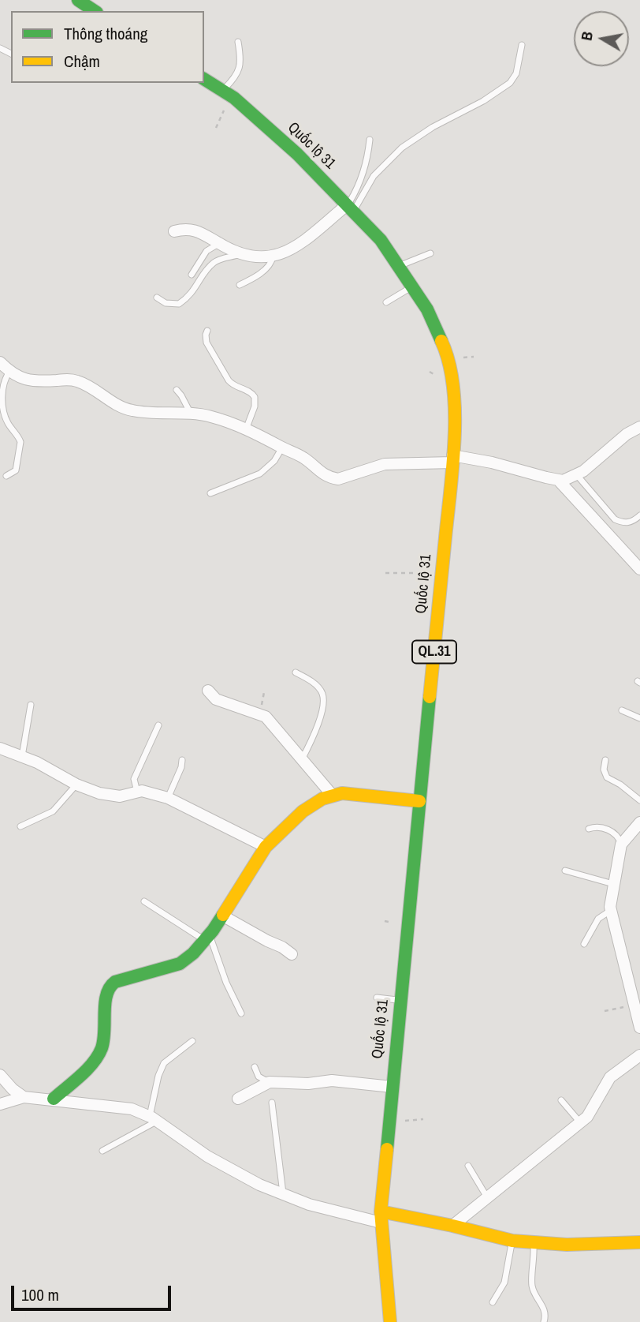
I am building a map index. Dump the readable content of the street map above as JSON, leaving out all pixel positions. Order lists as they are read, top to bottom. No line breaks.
{"streets":{"main road":["Quốc lộ 31","QL.31"]},"legend":["Thông thoáng","Chậm"],"scale_bar":"100 m","north":"left"}
